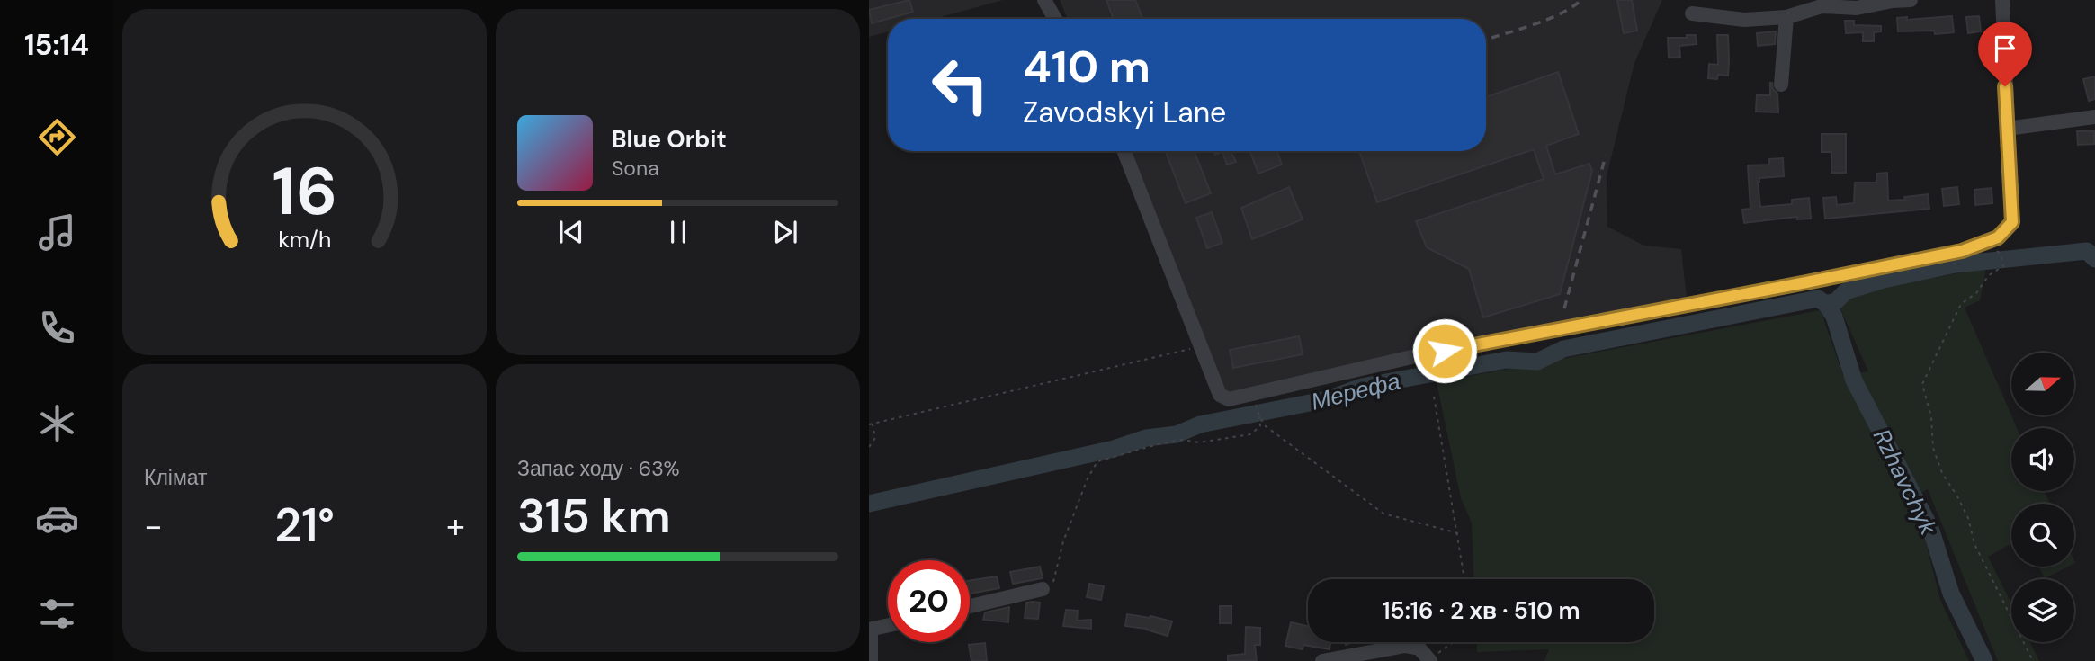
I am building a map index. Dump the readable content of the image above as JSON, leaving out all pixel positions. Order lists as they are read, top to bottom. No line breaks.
{"water":["Мерефа","Rzhavchyk"],"north":"right","page":{"tabs":"15:14","turn":["410 m","Zavodskyi Lane"],"song":["Blue Orbit","Sona"],"tile":["Клімат",["Запас ходу · 63%","315 km"]],"heat":["−","21°","+"],"limit":"20","trip":"15:16 · 2 хв · 510 m","gauge":["16","km/h"]}}
